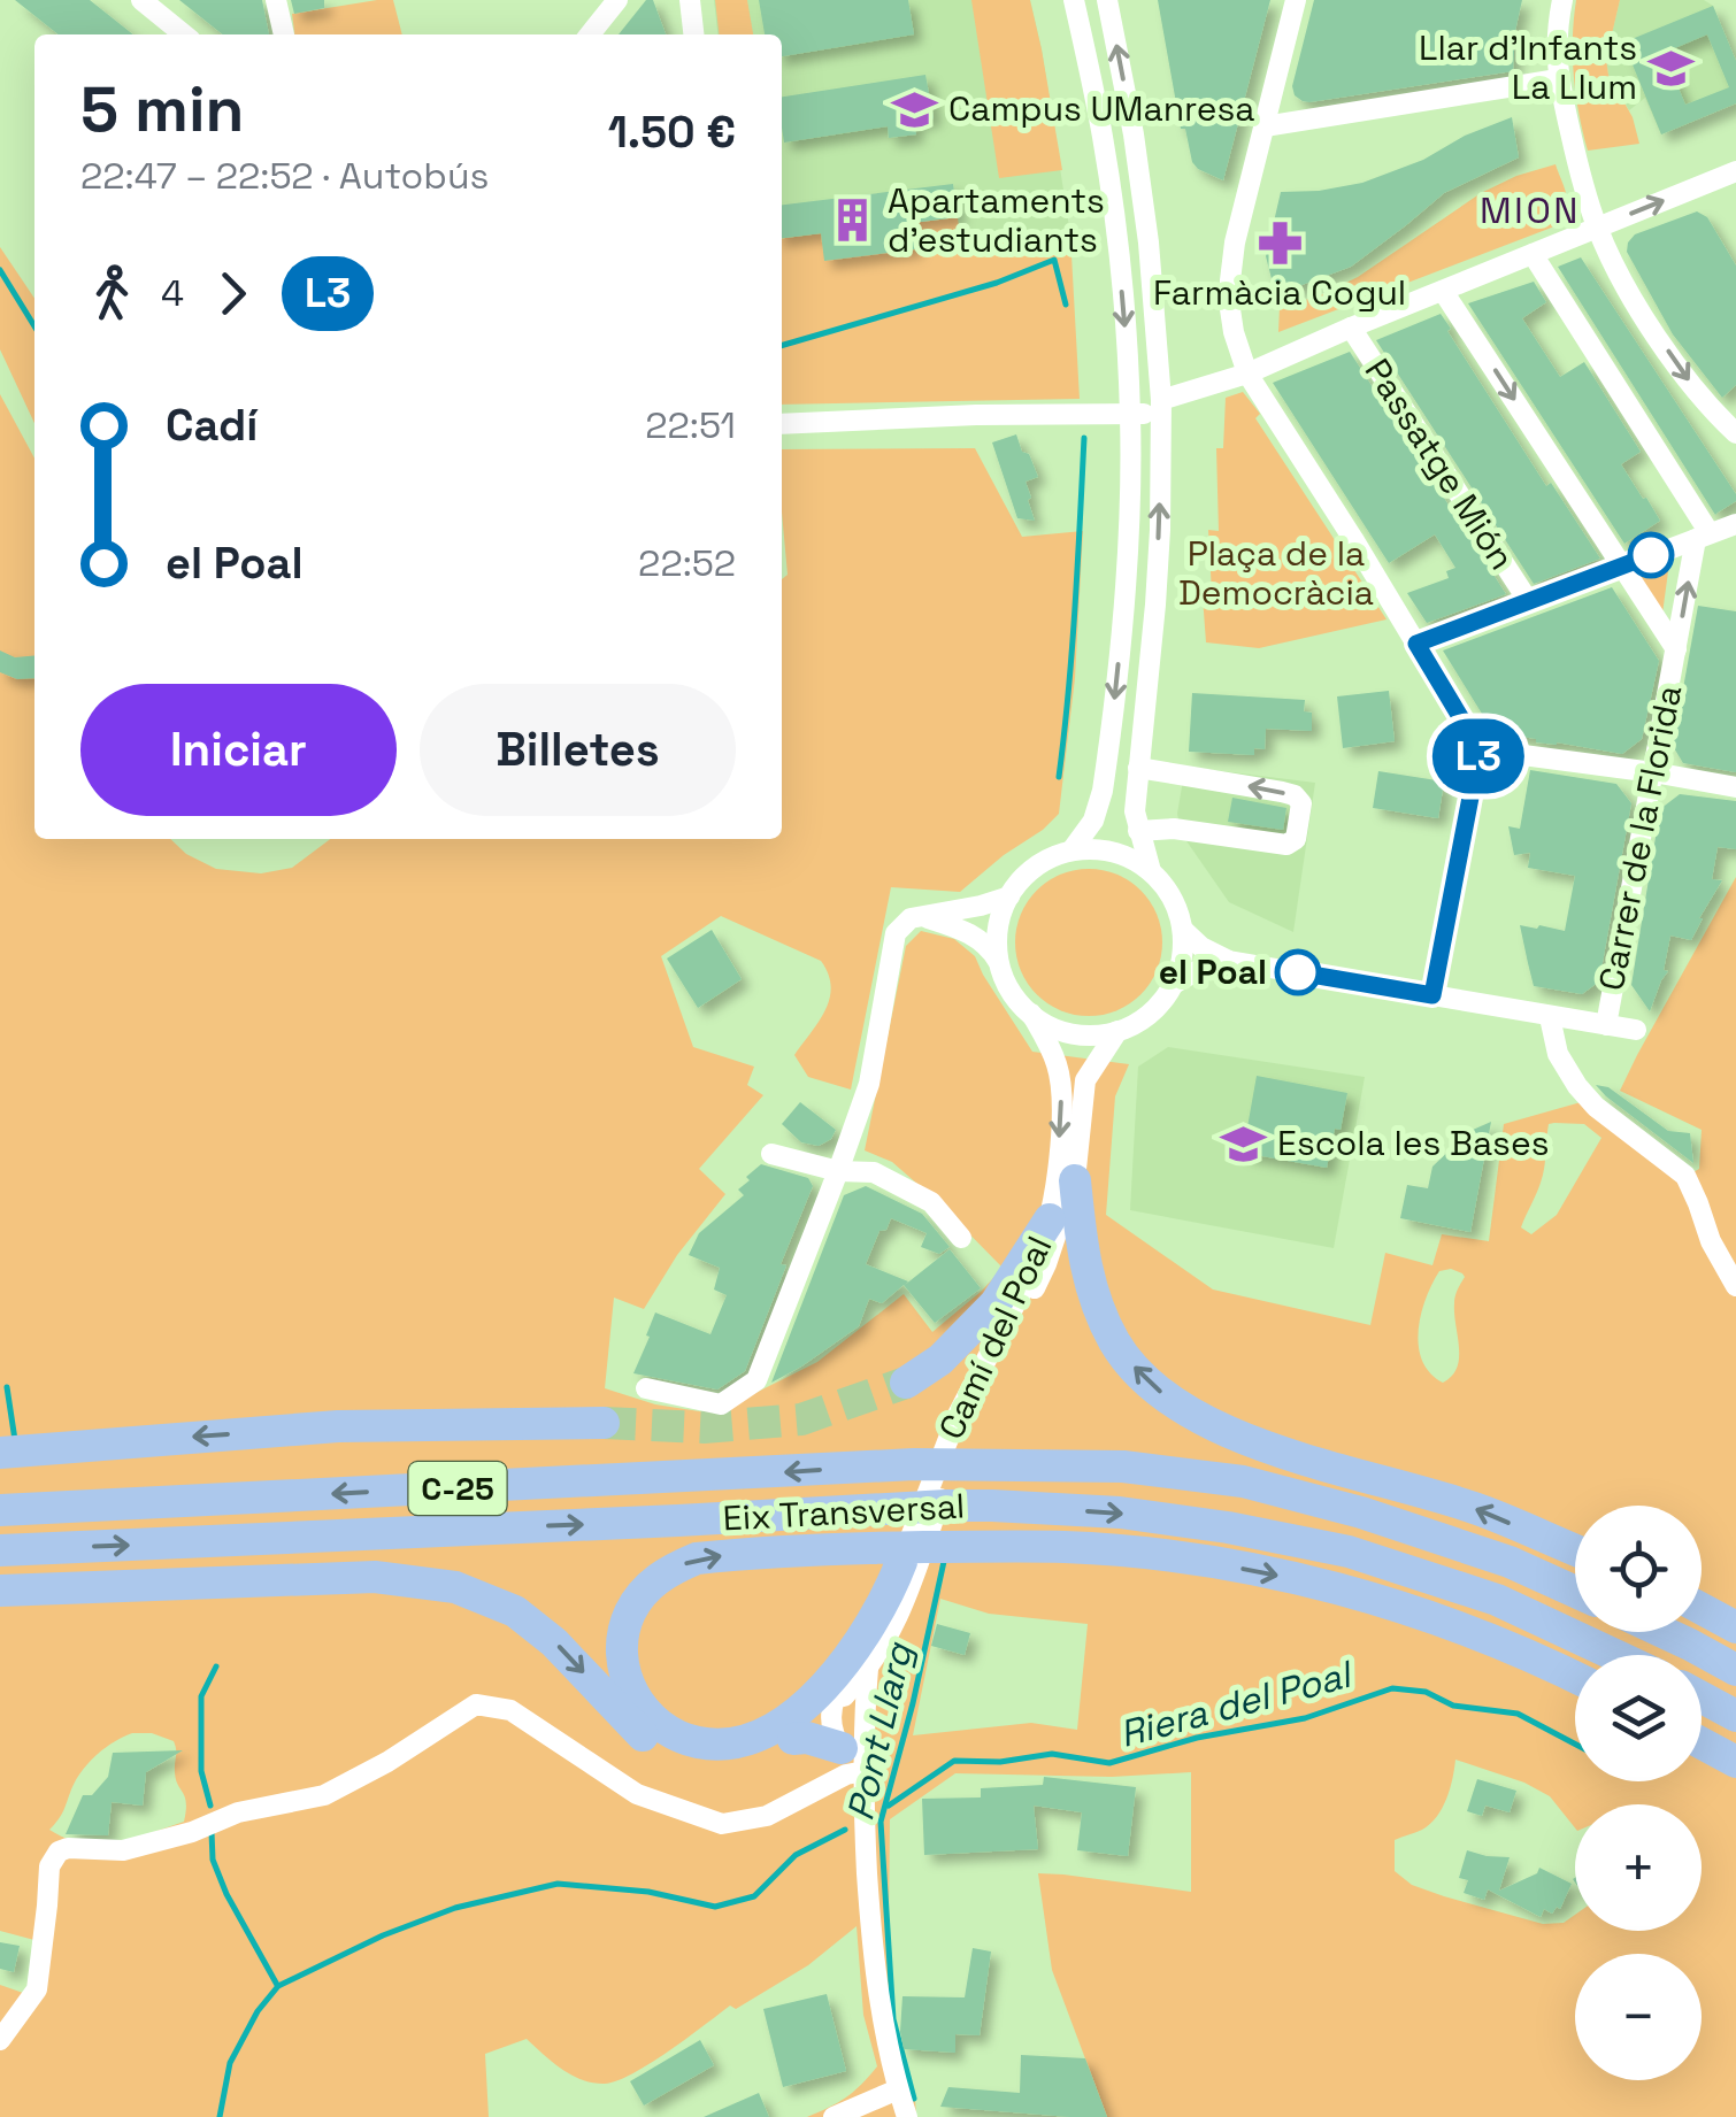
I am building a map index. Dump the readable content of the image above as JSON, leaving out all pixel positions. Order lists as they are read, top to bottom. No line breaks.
{"streets":{"highway":["C-25","Eix Transversal"],"street":["Passatge Mión","Carrer de la Florida","Camí del Poal"]},"districts":["MION"],"water":["Riera del Poal","Pont Llarg"],"parks":["Plaça de la Democràcia"],"places":{"school or university":["Llar d'Infants La Llum","Campus UManresa","Escola les Bases"],"building":["Apartaments d'estudiants"],"pharmacy":["Farmàcia Cogul"],"other":["el Poal"]},"lines":["bus line L3"],"page":{"on_map":"L3","heading":["5 min","22:47 – 22:52 · Autobús","1.50 €"],"legs":["4","L3"],"list":[{"name":"Cadí","value":"22:51"},{"name":"el Poal","value":"22:52"}],"buttons":["Iniciar","Billetes"],"map_buttons":["+","−"]}}
